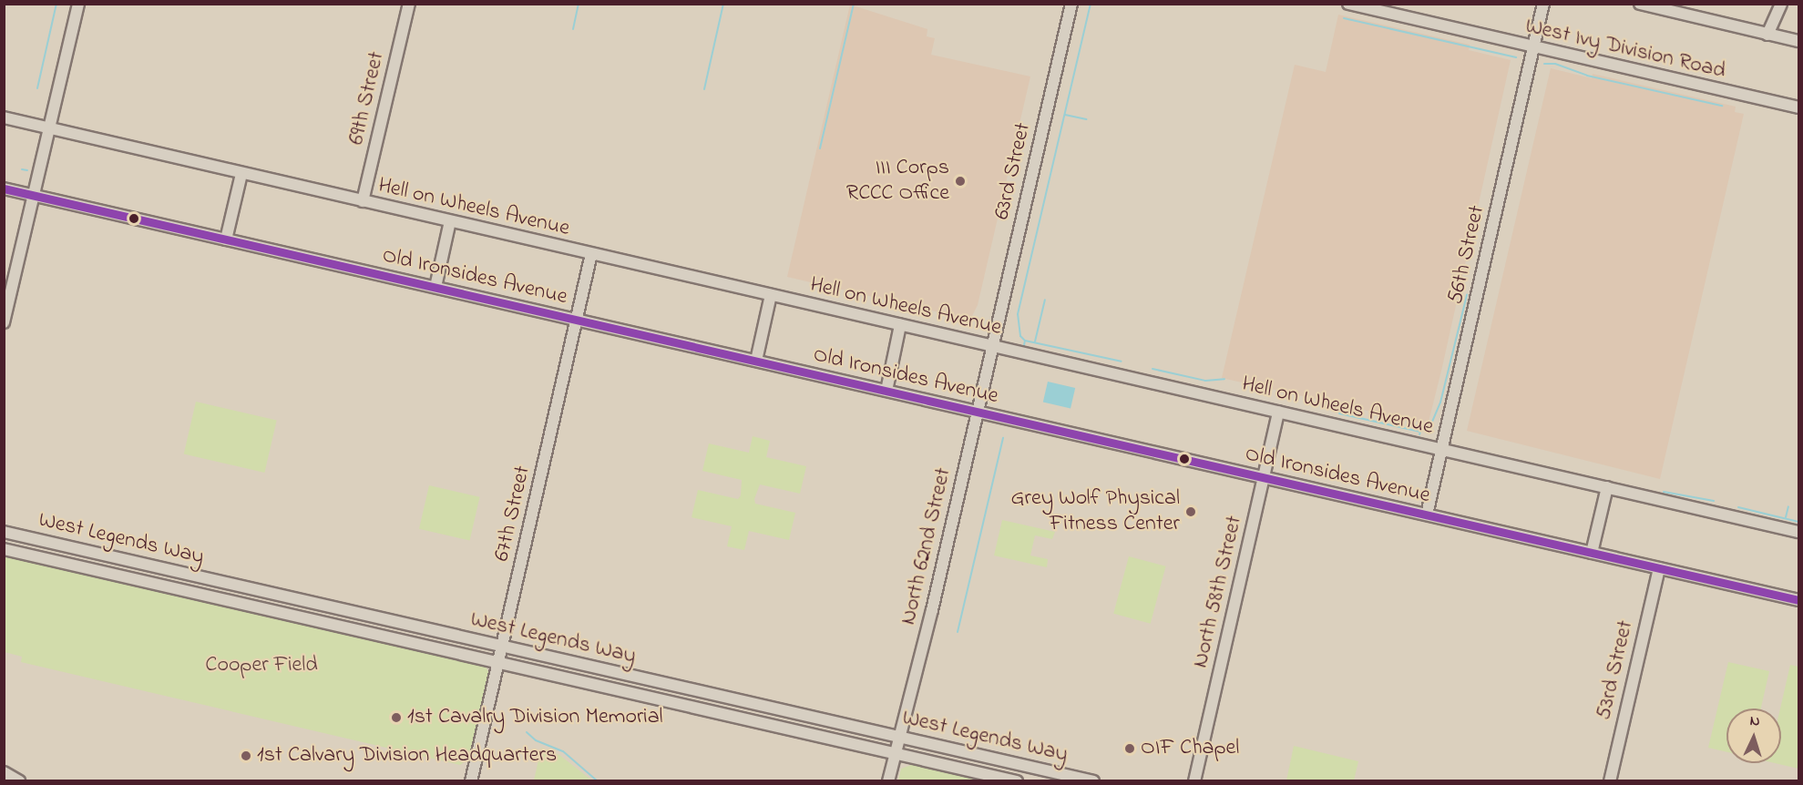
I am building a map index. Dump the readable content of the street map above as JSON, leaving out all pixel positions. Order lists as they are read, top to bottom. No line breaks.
{"streets":{"street":["West Ivy Division Road","69th Street","63rd Street","Hell on Wheels Avenue","56th Street","Old Ironsides Avenue","67th Street","West Legends Way","North 62nd Street","North 58th Street","53rd Street"]},"crossings":[["West Ivy Division Road","56th Street"],["69th Street","Hell on Wheels Avenue"],["63rd Street","Hell on Wheels Avenue"],["63rd Street","North 62nd Street"],["Hell on Wheels Avenue","56th Street"],["Hell on Wheels Avenue","67th Street"],["Hell on Wheels Avenue","North 62nd Street"],["Hell on Wheels Avenue","North 58th Street"],["56th Street","Old Ironsides Avenue"],["Old Ironsides Avenue","67th Street"],["Old Ironsides Avenue","North 62nd Street"],["Old Ironsides Avenue","North 58th Street"],["Old Ironsides Avenue","53rd Street"],["67th Street","West Legends Way"],["West Legends Way","North 62nd Street"]],"parks":["Cooper Field"],"places":["III Corps RCCC Office","Grey Wolf Physical Fitness Center","1st Cavalry Division Memorial","OIF Chapel","1st Calvary Division Headquarters"],"north":"top"}
